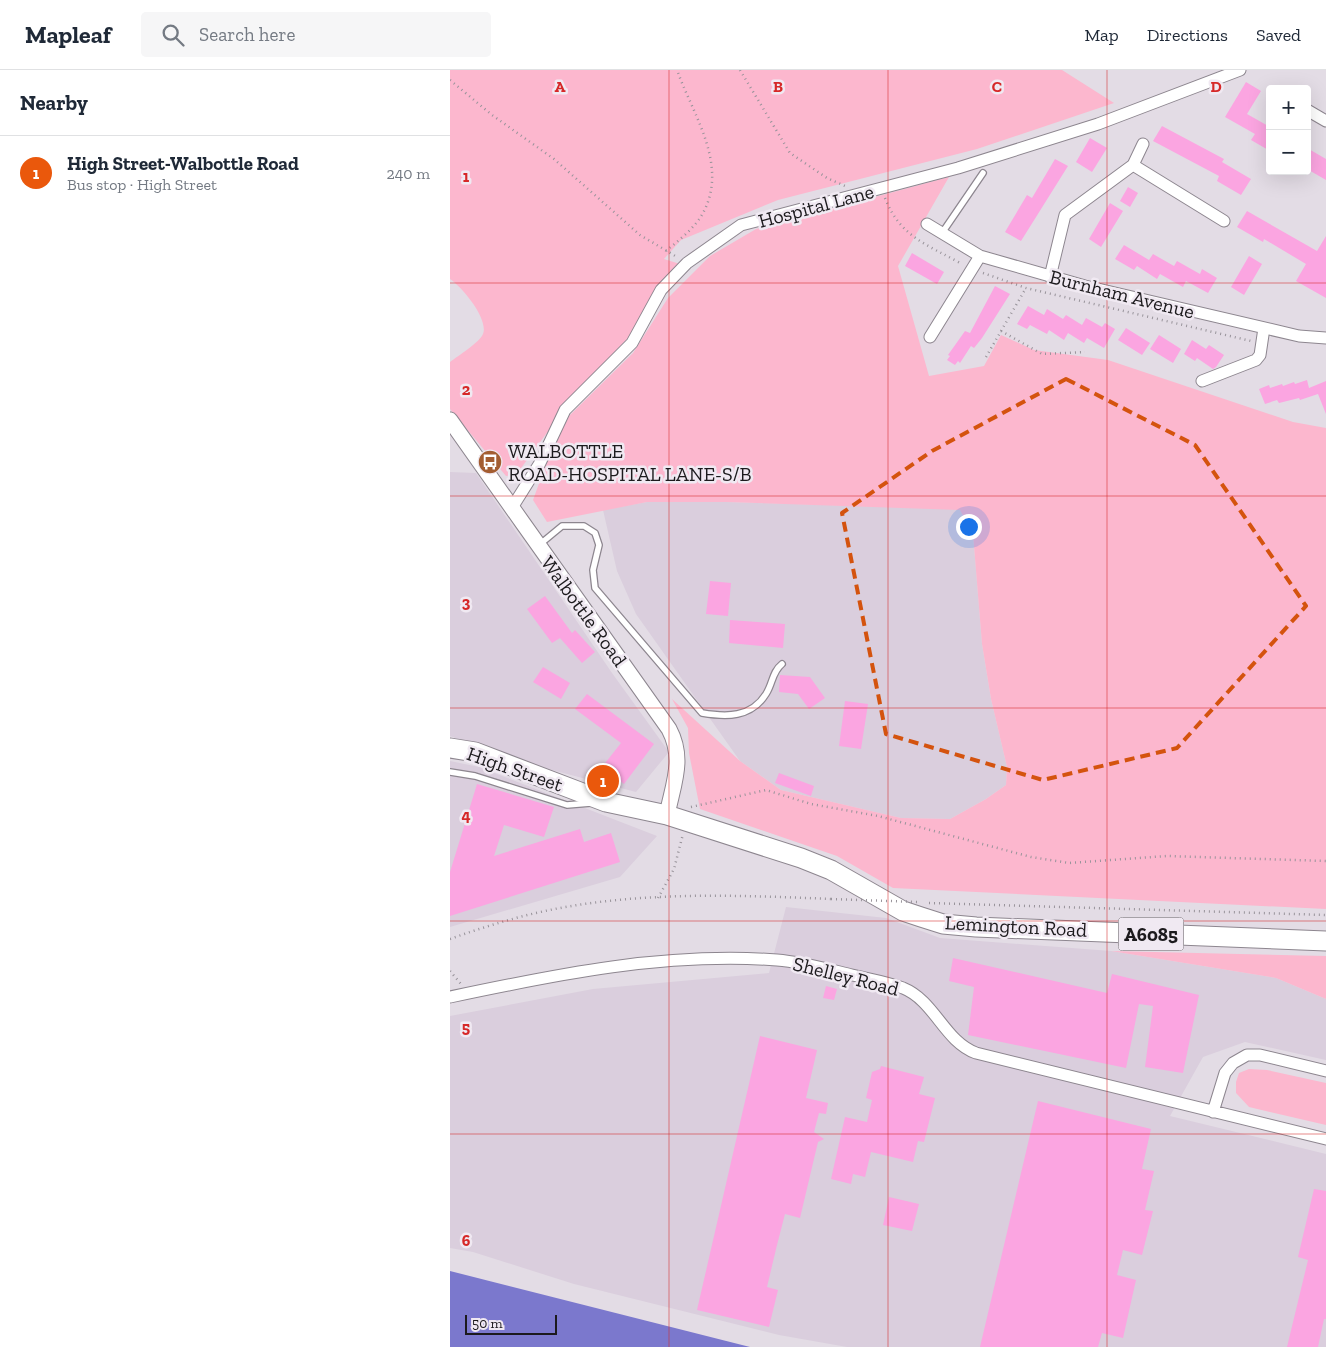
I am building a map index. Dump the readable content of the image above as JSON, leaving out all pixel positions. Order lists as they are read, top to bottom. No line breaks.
{"streets":{"main road":["High Street","Lemington Road","A6085"],"street":["Hospital Lane","Burnham Avenue","Walbottle Road","Shelley Road"]},"crossings":[["Hospital Lane","Walbottle Road"],["Walbottle Road","High Street"],["Walbottle Road","Lemington Road"],["High Street","Lemington Road"]],"places":{"bus stop":["WALBOTTLE ROAD-HOSPITAL LANE-S/B"]},"scale_bar":"50 m","page":{"header":"Mapleaf","search":"Search here","nav":["Map","Directions","Saved"],"heading":"Nearby","map_buttons":["+","−"],"list":[{"mark":"1","name":"High Street-Walbottle Road","note":"Bus stop · High Street","value":"240 m"}],"pins":"1","scale":"50 m"},"grid":{"columns":["A","B","C","D"],"rows":["1","2","3","4","5","6"]}}
